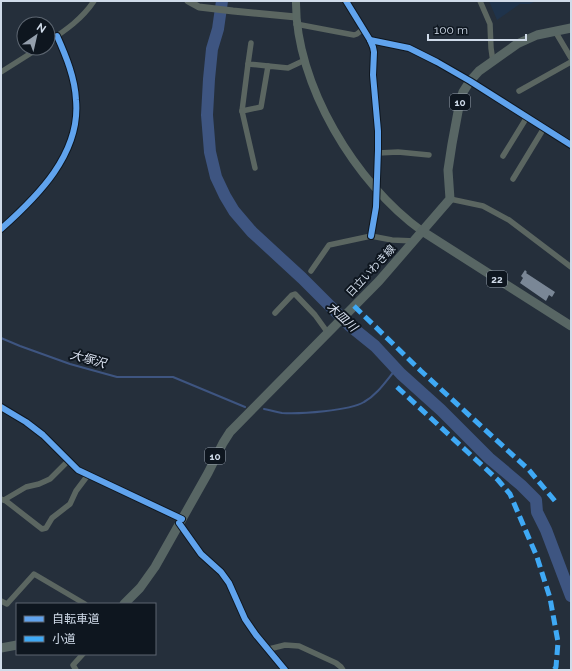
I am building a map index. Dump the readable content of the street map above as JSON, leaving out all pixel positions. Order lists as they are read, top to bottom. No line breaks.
{"streets":{"main road":["10","日立いわき線","22"]},"crossings":[["10","日立いわき線"],["日立いわき線","22"]],"water":["木皿川","大塚沢"],"legend":["自転車道","小道"],"scale_bar":"100 m","north":"top right"}
